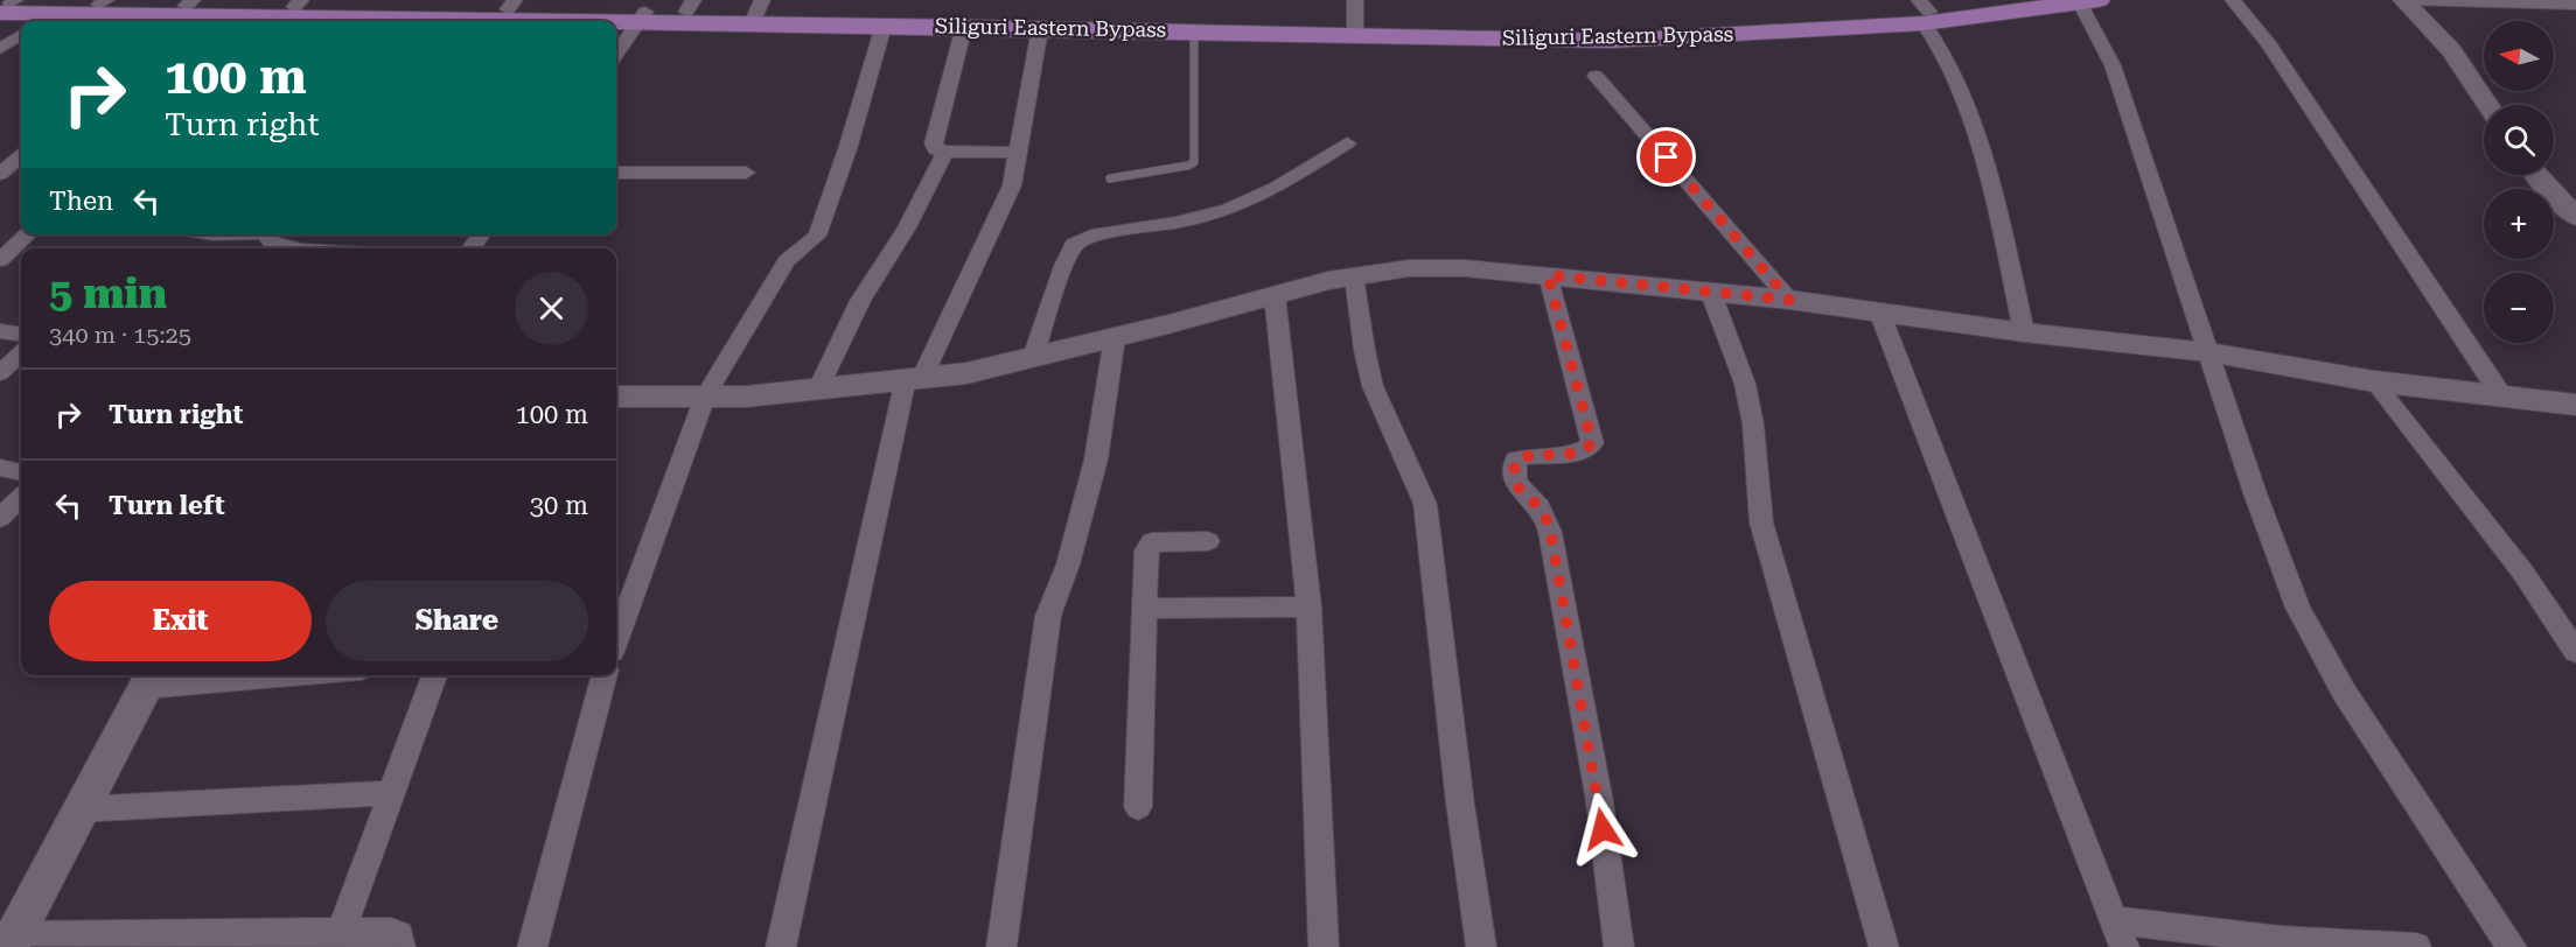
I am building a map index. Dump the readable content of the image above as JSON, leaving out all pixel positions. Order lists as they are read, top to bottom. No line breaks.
{"streets":{"main road":["Siliguri Eastern Bypass"]},"north":"left","page":{"map_buttons":["+","−"],"turn":["100 m","Turn right"],"then":"Then","heading":["5 min","340 m · 15:25"],"list":[{"name":"Turn right","value":"100 m"},{"name":"Turn left","value":"30 m"}],"buttons":["Exit","Share"]}}
